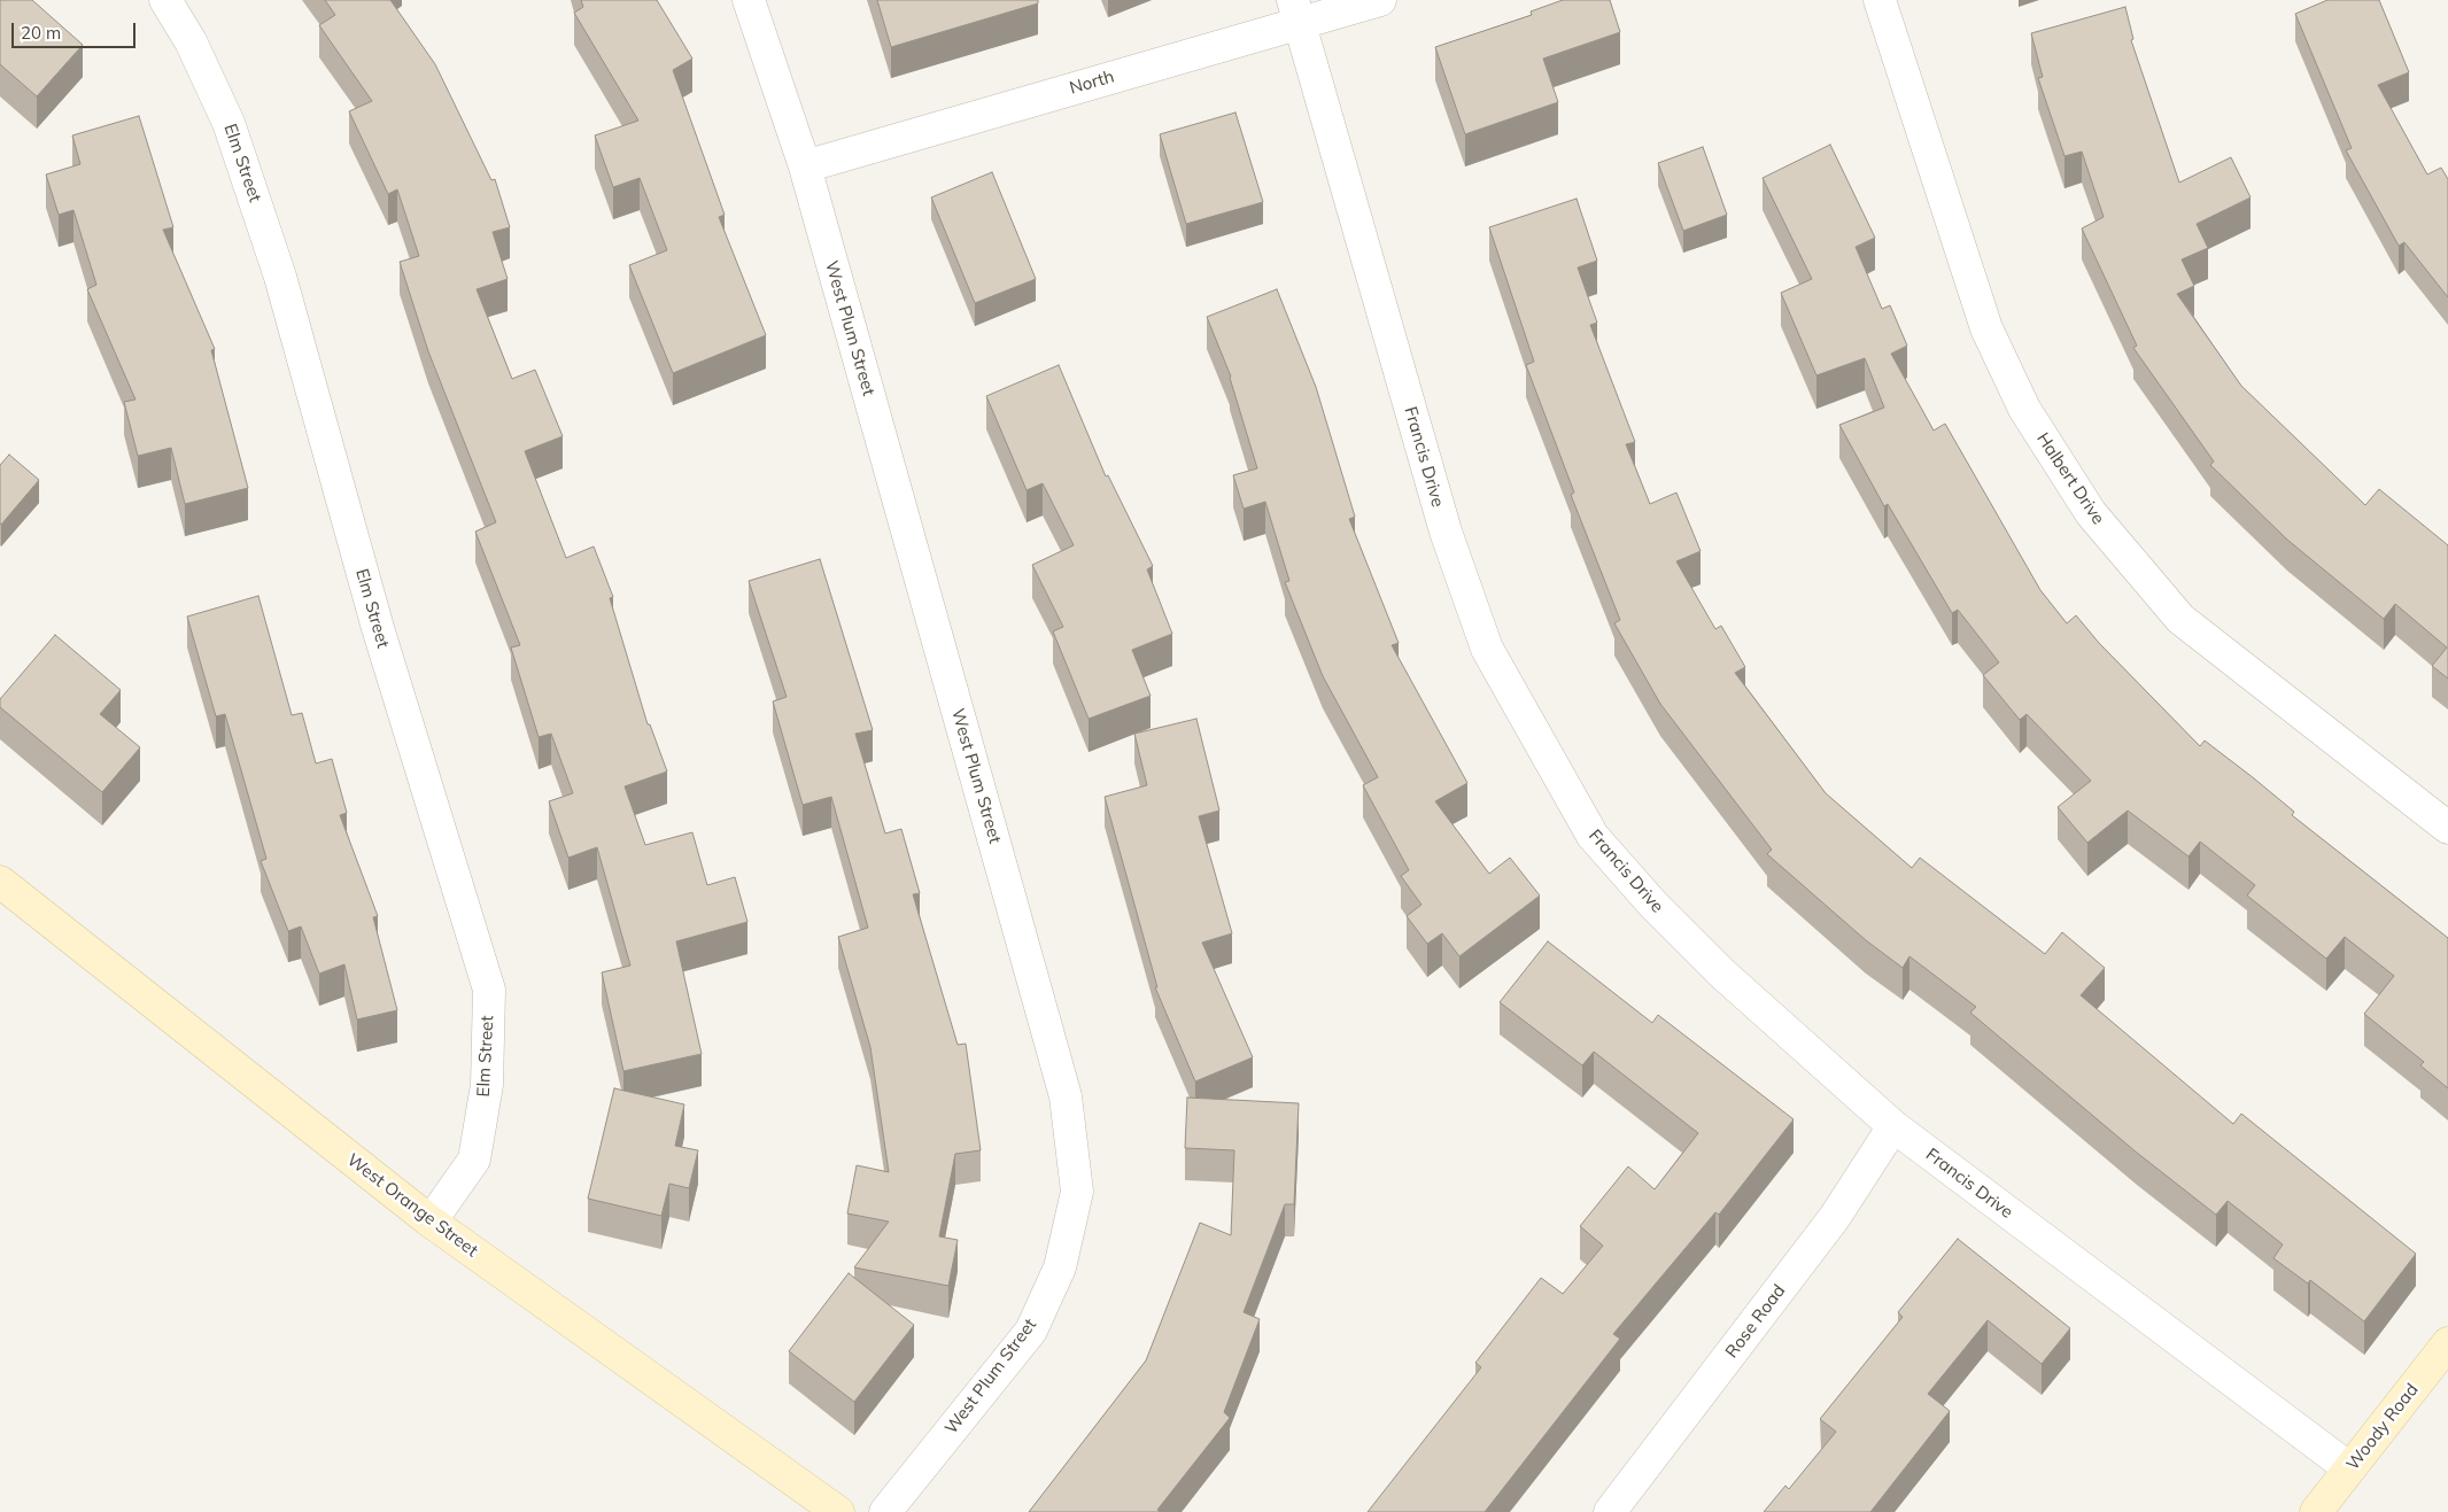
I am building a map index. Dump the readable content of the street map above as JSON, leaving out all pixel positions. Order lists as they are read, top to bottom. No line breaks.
{"streets":{"street":["North","Elm Street","West Plum Street","Francis Drive","Halbert Drive","West Orange Street","Rose Road","Woody Road"]},"crossings":[["North","West Plum Street"],["North","Francis Drive"],["Elm Street","West Orange Street"],["Francis Drive","Rose Road"],["Francis Drive","Woody Road"]],"scale_bar":"20 m"}
